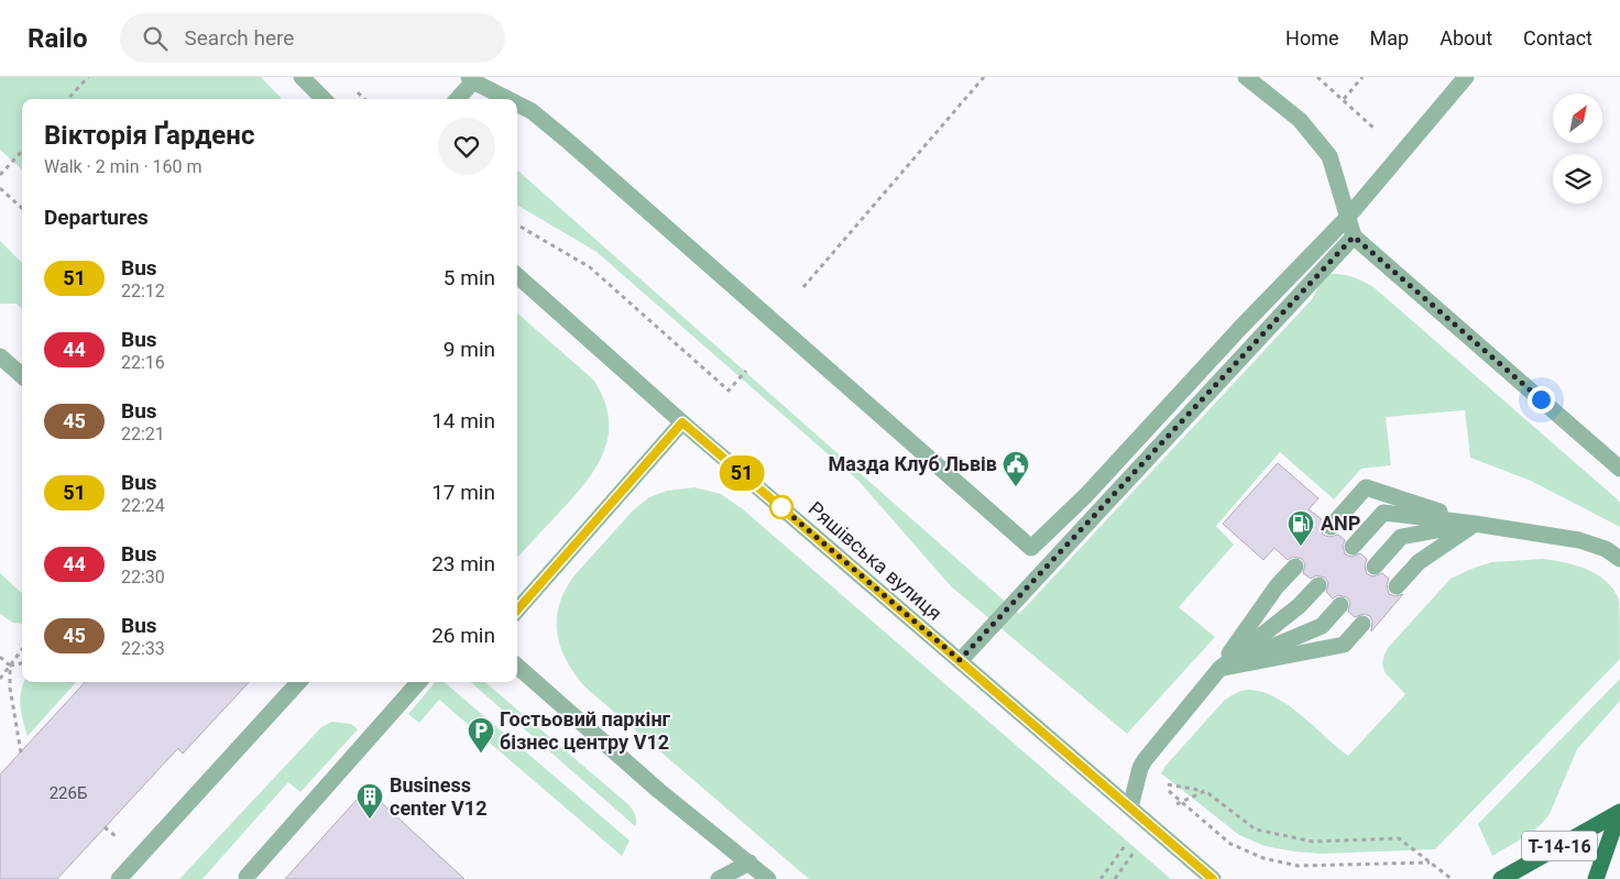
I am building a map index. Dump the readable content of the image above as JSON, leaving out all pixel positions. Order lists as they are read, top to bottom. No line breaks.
{"streets":{"main road":["Т-14-16"],"street":["Ряшівська вулиця"]},"places":{"public building":["Мазда Клуб Львів"],"fuel station":["ANP"],"parking":["Гостьовий паркінг бізнес центру V12"],"building":["Business center V12"]},"lines":["bus line 51"],"house_numbers":["226Б"],"north":"top right","page":{"header":"Railo","search":"Search here","nav":["Home","Map","About","Contact"],"on_map":"51","heading":[["Вікторія Ґарденс","Walk · 2 min · 160 m"],"Departures"],"list":[{"mark":"51","name":"Bus","note":"22:12","value":"5 min"},{"mark":"44","name":"Bus","note":"22:16","value":"9 min"},{"mark":"45","name":"Bus","note":"22:21","value":"14 min"},{"mark":"51","name":"Bus","note":"22:24","value":"17 min"},{"mark":"44","name":"Bus","note":"22:30","value":"23 min"},{"mark":"45","name":"Bus","note":"22:33","value":"26 min"}]}}
